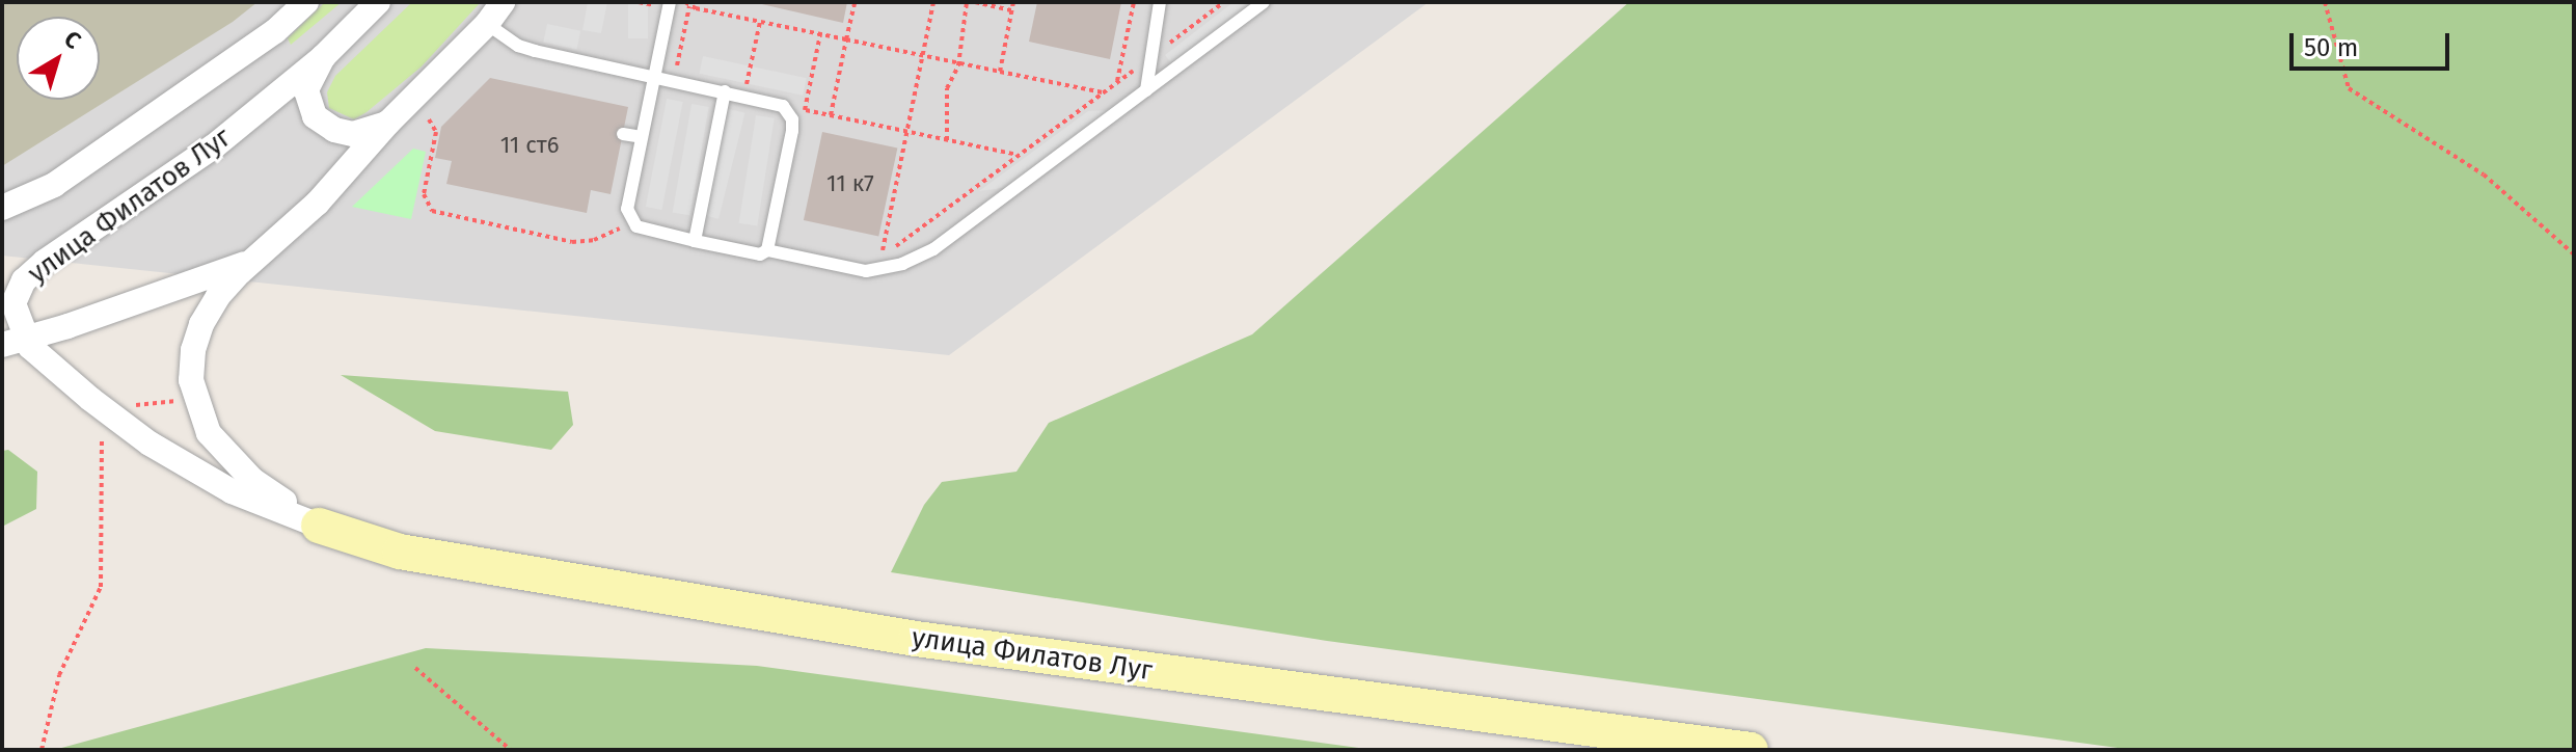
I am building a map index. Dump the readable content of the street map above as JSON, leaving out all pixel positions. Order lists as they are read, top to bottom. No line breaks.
{"streets":{"street":["улица Филатов Луг"]},"house_numbers":["11 ст6","11 к7"],"scale_bar":"50 m","north":"top right"}
